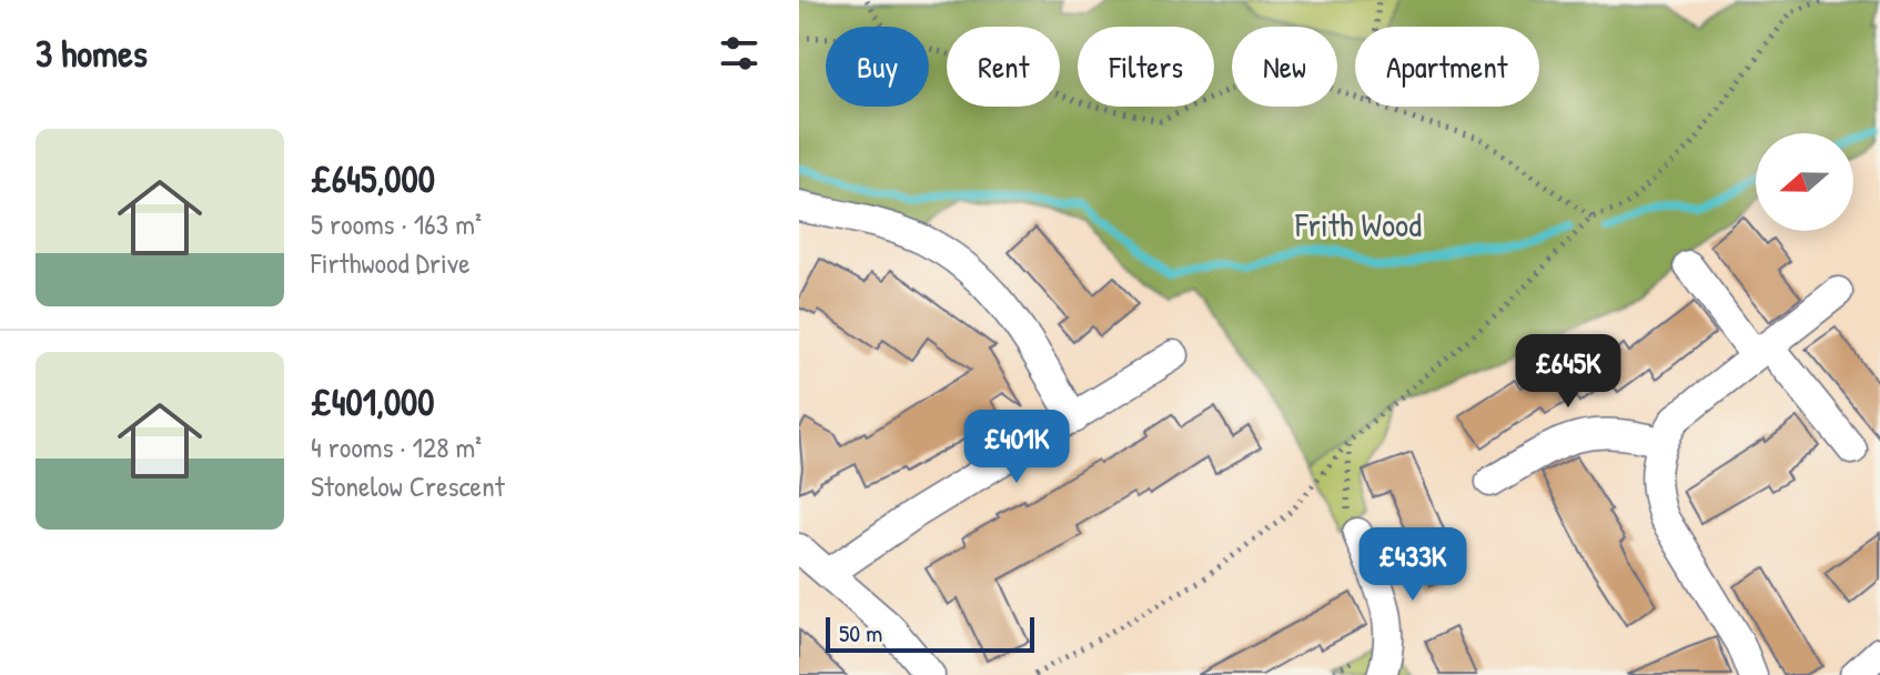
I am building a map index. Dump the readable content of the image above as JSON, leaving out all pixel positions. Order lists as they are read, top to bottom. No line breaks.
{"parks":["Frith Wood"],"scale_bar":"50 m","north":"left","page":{"heading":"3 homes","chip":["Buy","Rent","Filters","New","Apartment"],"list":[{"name":"£645,000","note":"5 rooms · 163 m² · Firthwood Drive"},{"name":"£401,000","note":"4 rooms · 128 m² · Stonelow Crescent"}],"price":["£645K","£401K","£433K"],"scale":"50 m"}}
